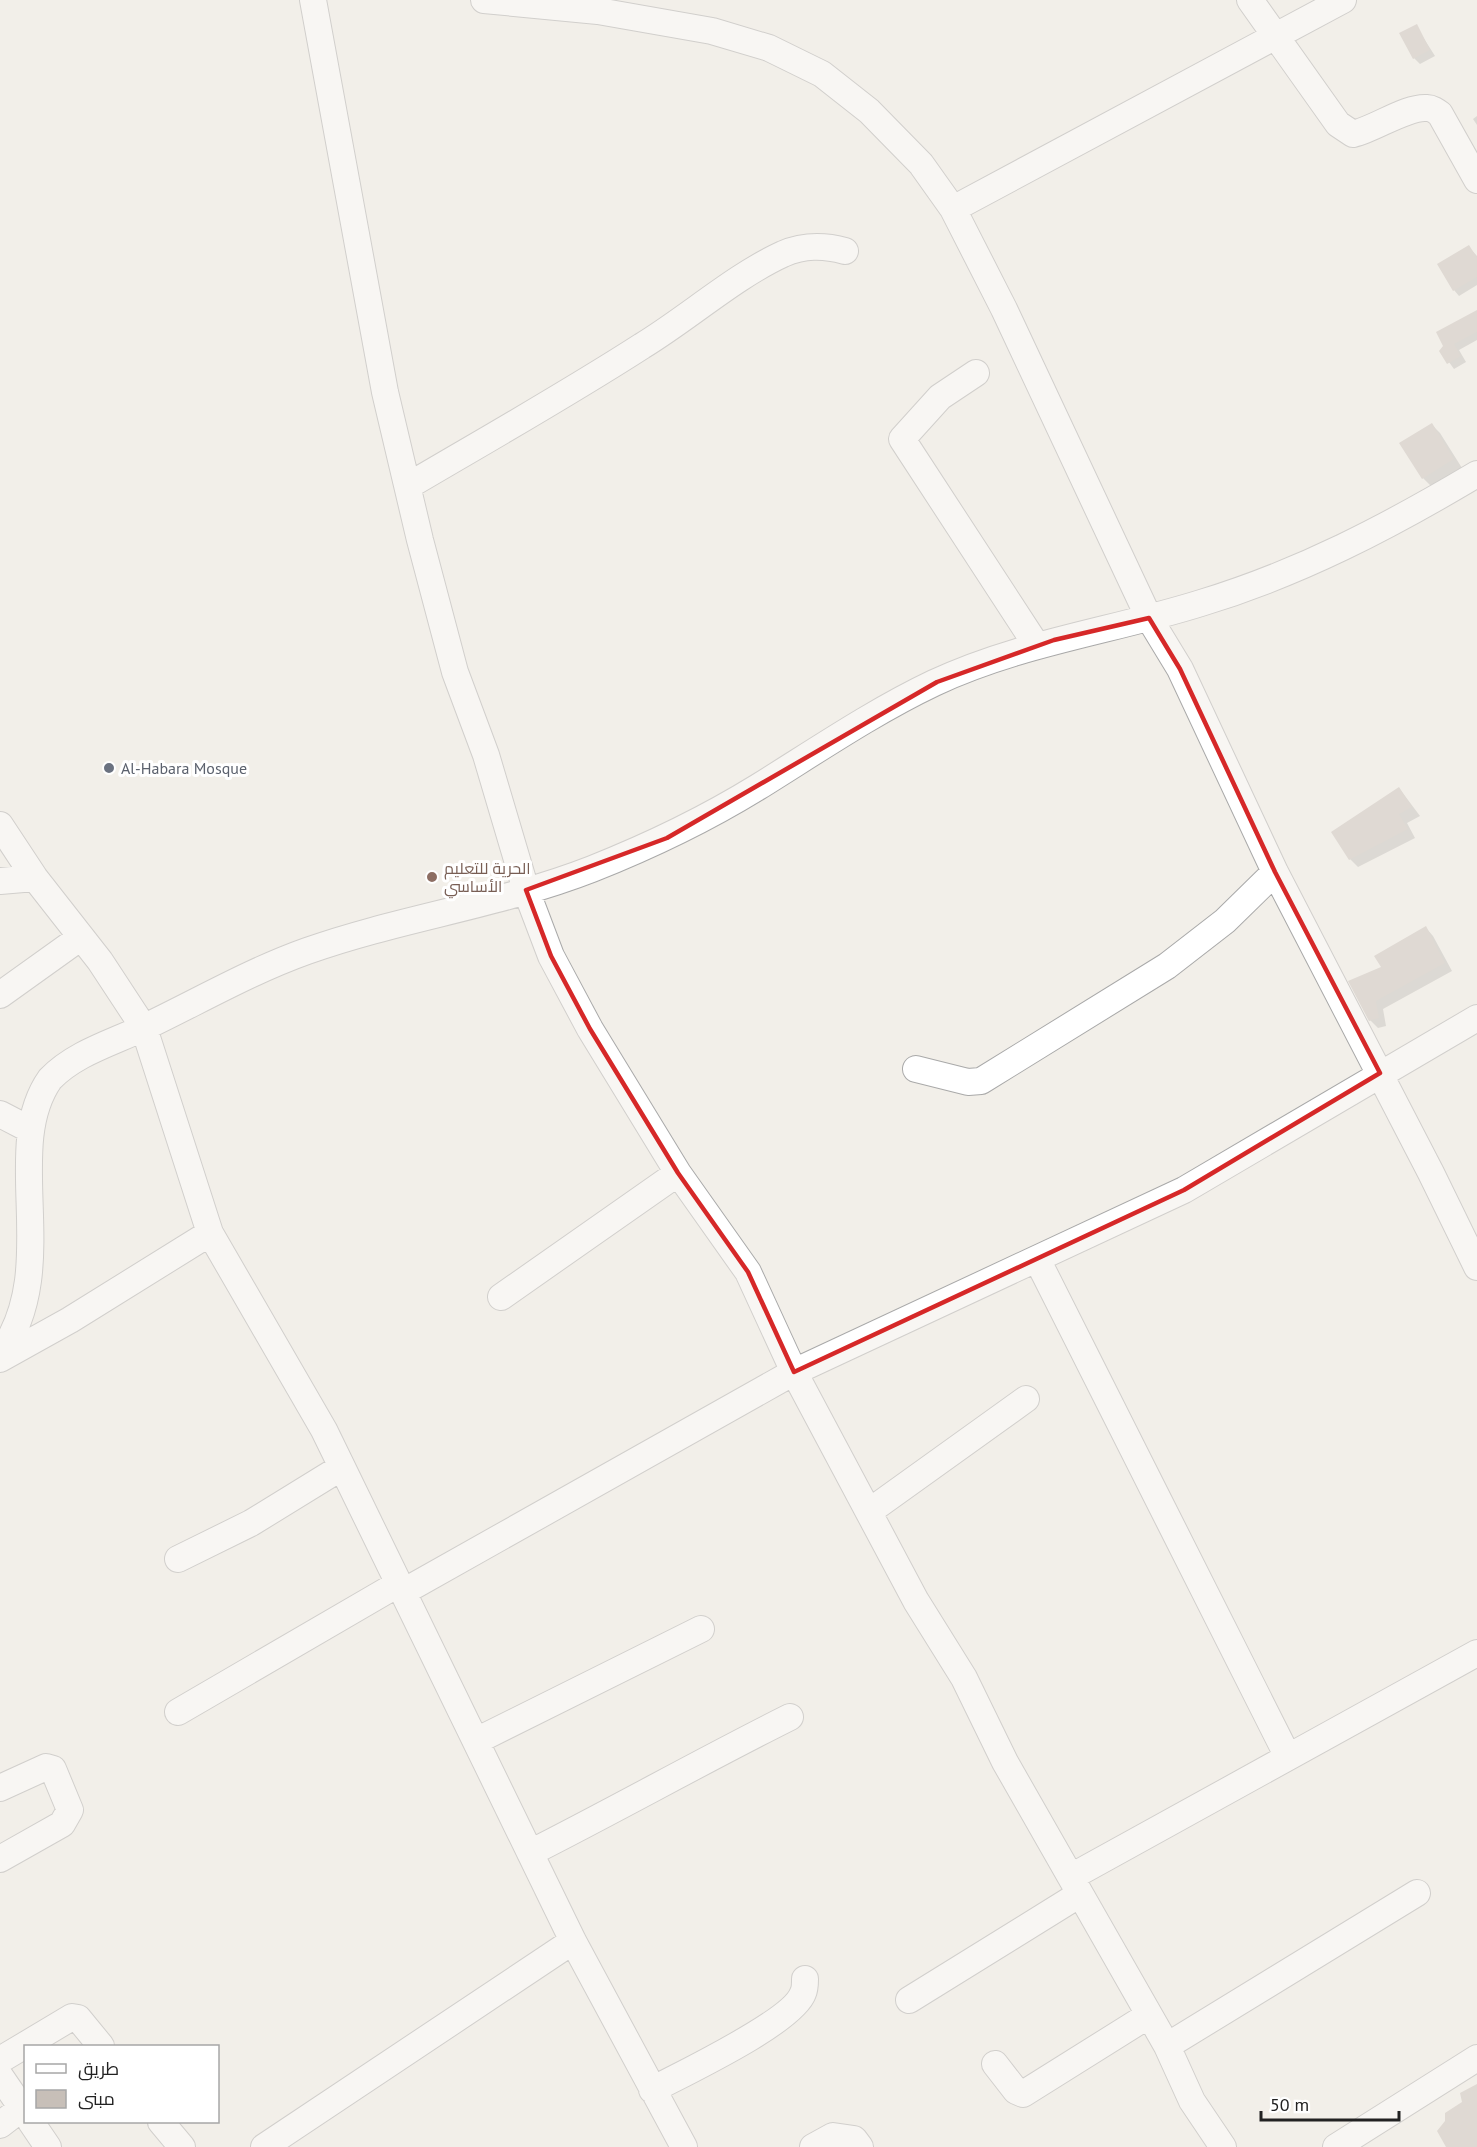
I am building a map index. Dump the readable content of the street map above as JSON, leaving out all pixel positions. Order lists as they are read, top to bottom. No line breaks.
{"places":["Al-Habara Mosque","الحرية للتعليم الأساسي"],"legend":["طريق","مبنى"],"scale_bar":"50 m"}
